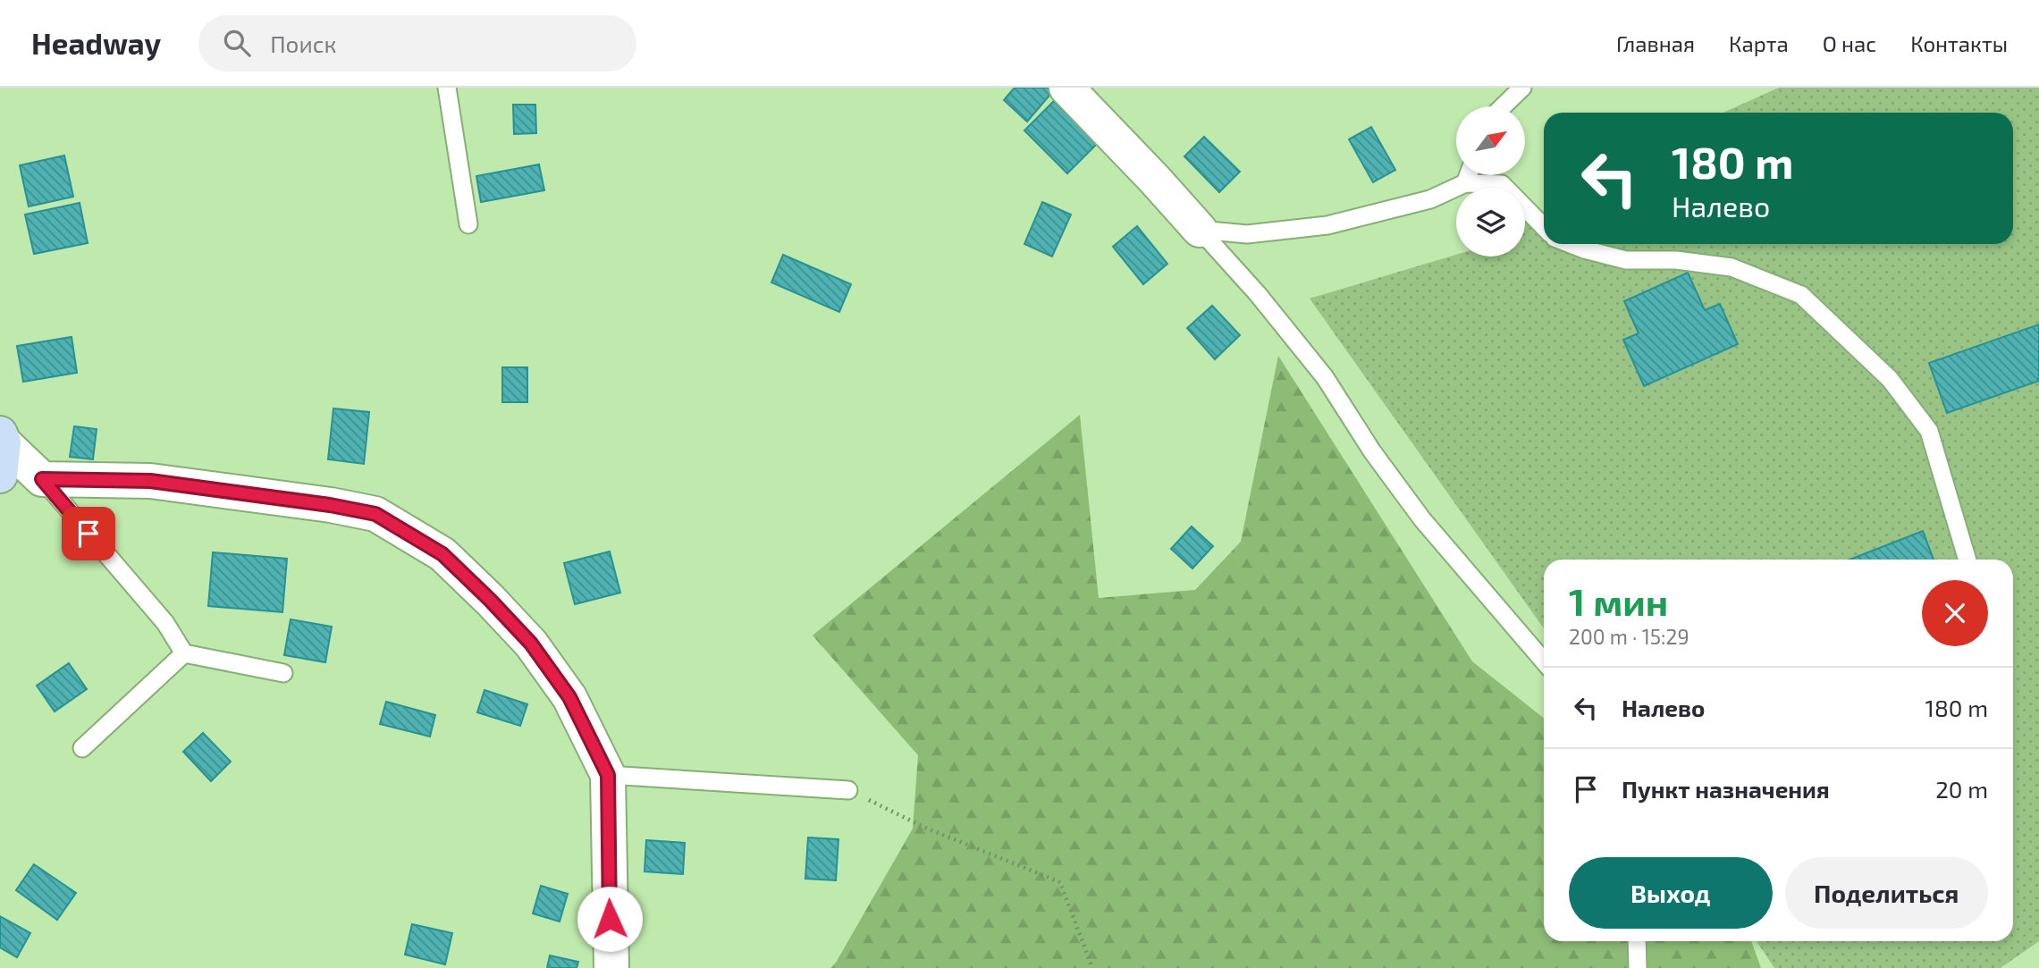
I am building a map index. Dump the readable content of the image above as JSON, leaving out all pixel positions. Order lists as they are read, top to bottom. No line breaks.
{"north":"top right","page":{"header":"Headway","search":"Поиск","nav":["Главная","Карта","О нас","Контакты"],"turn":["180 m","Налево"],"heading":["1 мин","200 m · 15:29"],"list":[{"name":"Налево","value":"180 m"},{"name":"Пункт назначения","value":"20 m"}],"buttons":["Выход","Поделиться"]}}
